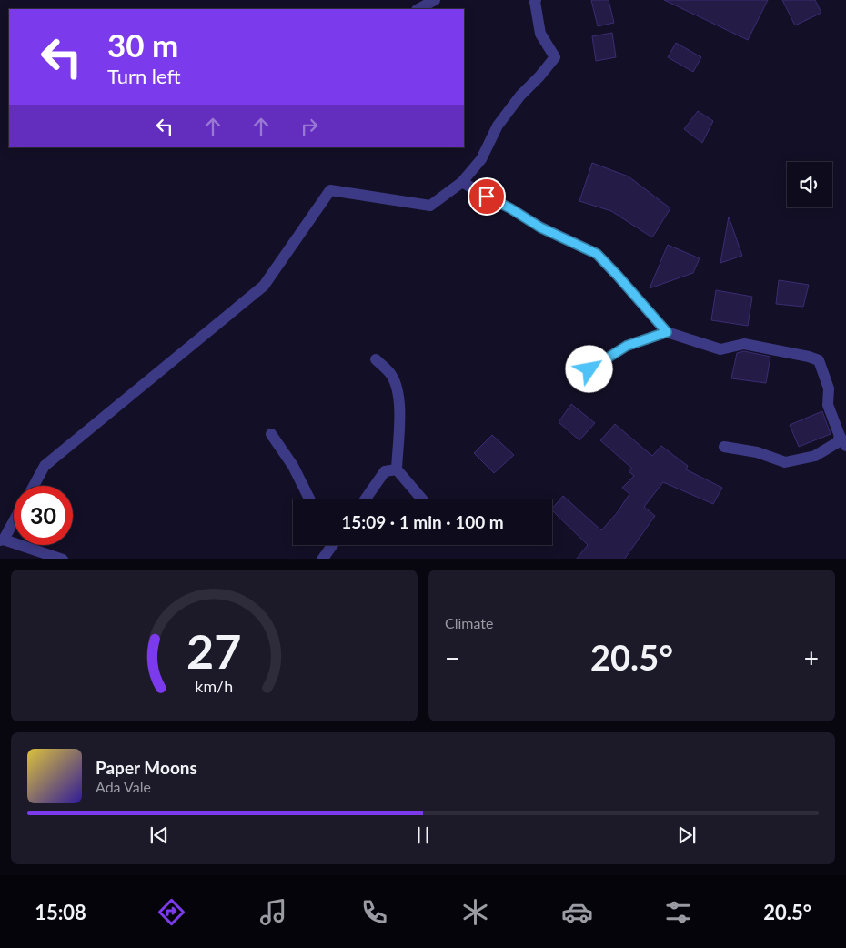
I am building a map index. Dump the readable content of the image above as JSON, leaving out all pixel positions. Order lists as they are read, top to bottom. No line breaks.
{"page":{"turn":["30 m","Turn left"],"limit":"30","trip":"15:09 · 1 min · 100 m","tile":"Climate","heat":["−","20.5°","+"],"song":["Paper Moons","Ada Vale"],"tabs":["15:08","20.5°"],"gauge":["27","km/h"]}}
